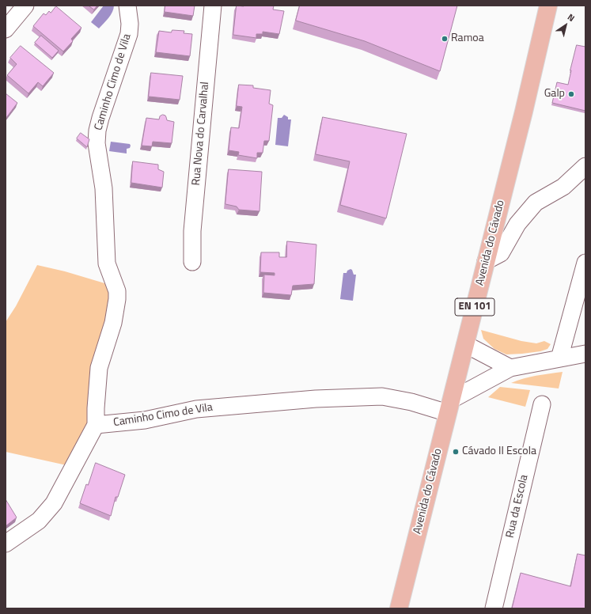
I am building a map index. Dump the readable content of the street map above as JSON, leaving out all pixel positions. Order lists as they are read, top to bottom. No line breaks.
{"streets":{"main road":["Avenida do Cávado","EN 101"],"street":["Caminho Cimo de Vila","Rua Nova do Carvalhal","Rua da Escola"]},"crossings":[["Caminho Cimo de Vila","Avenida do Cávado"]],"places":["Ramoa","Galp","Cávado II Escola"],"north":"top right"}
